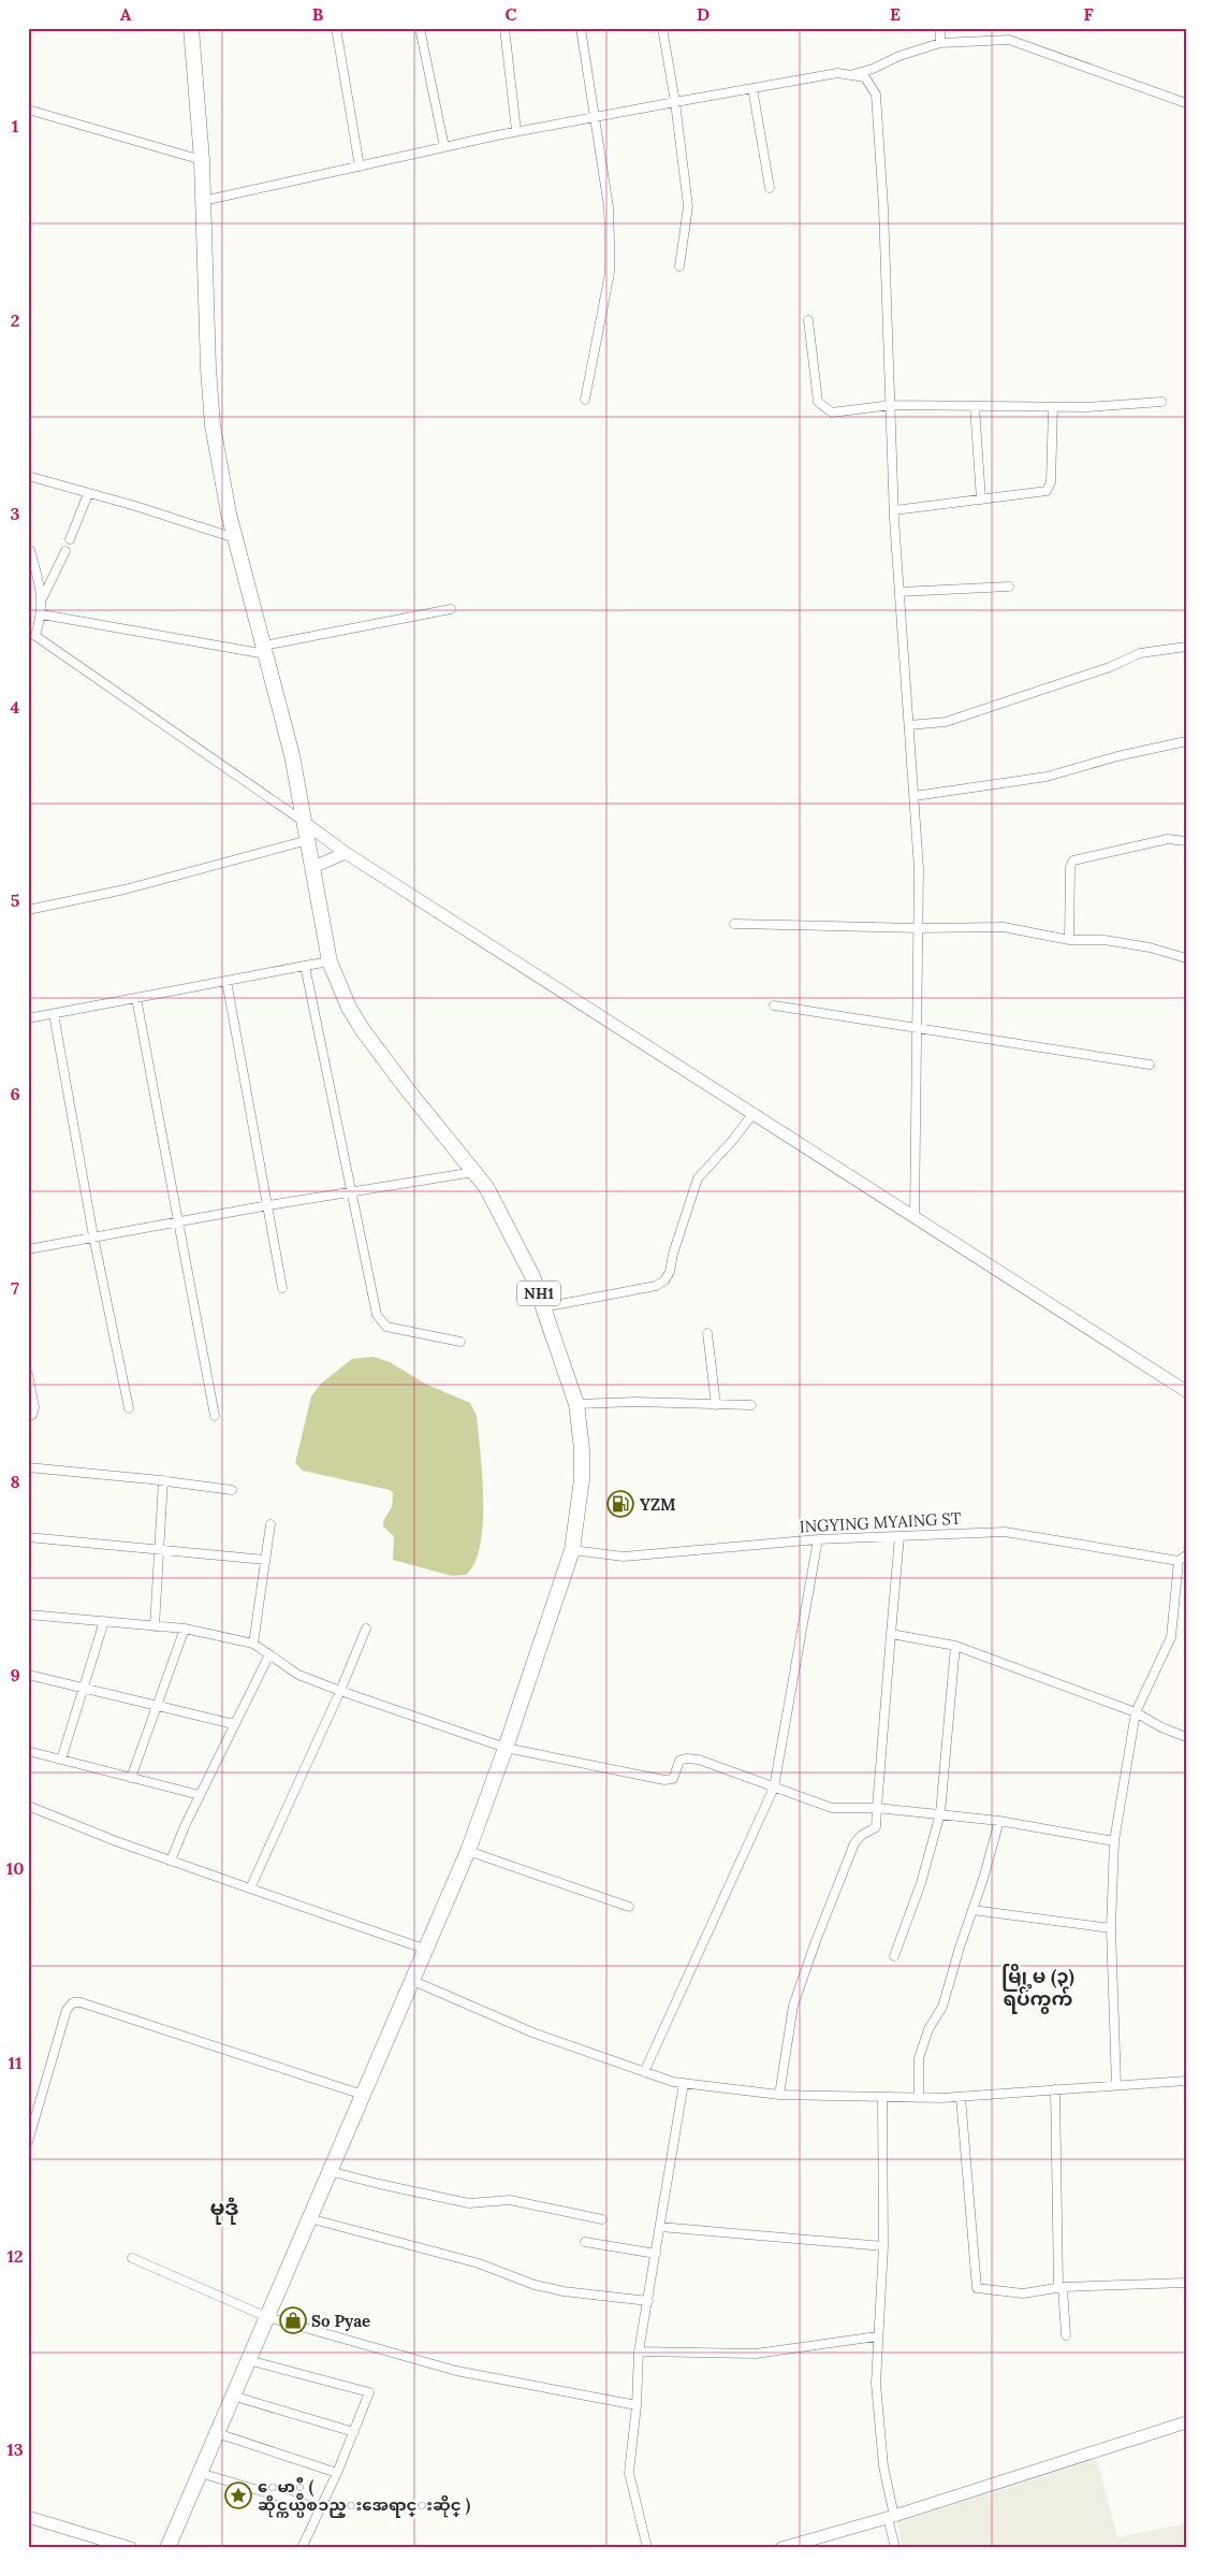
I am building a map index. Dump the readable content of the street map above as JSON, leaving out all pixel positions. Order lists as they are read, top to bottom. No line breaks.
{"streets":{"highway":["NH1"],"street":["INGYING MYAING ST"]},"crossings":[["NH1","INGYING MYAING ST"]],"districts":["မြို့မ (၃) ရပ်ကွက်","မုဒုံ"],"places":{"fuel station":["YZM"],"shop":["So Pyae"],"place":["ေမာ္စီ ( ဆိုင္ကယ္ပစၥည္းအေရာင္းဆိုင္ )"]},"grid":{"columns":["A","B","C","D","E","F"],"rows":["1","2","3","4","5","6","7","8","9","10","11","12","13"]}}
